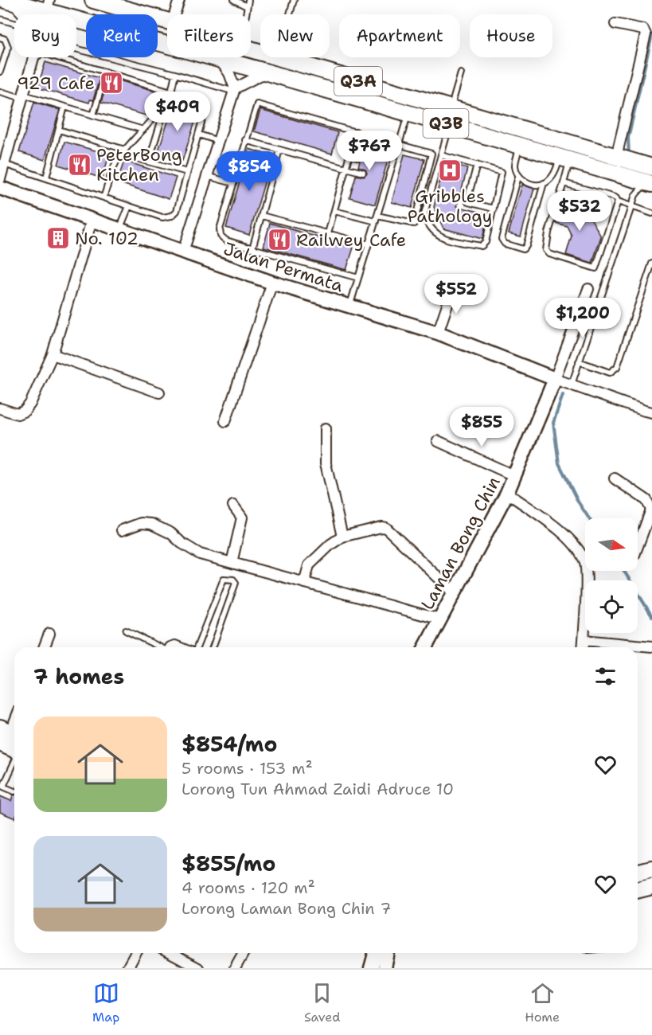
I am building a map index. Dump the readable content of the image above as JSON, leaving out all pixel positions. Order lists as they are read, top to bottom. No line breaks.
{"streets":{"main road":["Q3A","Q3B"],"street":["Jalan Permata","Laman Bong Chin"]},"crossings":[["Jalan Permata","Laman Bong Chin"]],"places":{"restaurant":["929 Cafe","PeterBong Kitchen","Railwey Cafe"],"hospital":["Gribbles Pathology"],"building":["No. 102"]},"north":"right","page":{"chip":["Buy","Rent","Filters","New","Apartment","House"],"price":["$409","$767","$854","$532","$552","$1,200","$855"],"heading":"7 homes","list":[{"name":"$854/mo","note":"5 rooms · 153 m² · Lorong Tun Ahmad Zaidi Adruce 10"},{"name":"$855/mo","note":"4 rooms · 120 m² · Lorong Laman Bong Chin 7"}],"tabs":["Map","Saved","Home"]}}
